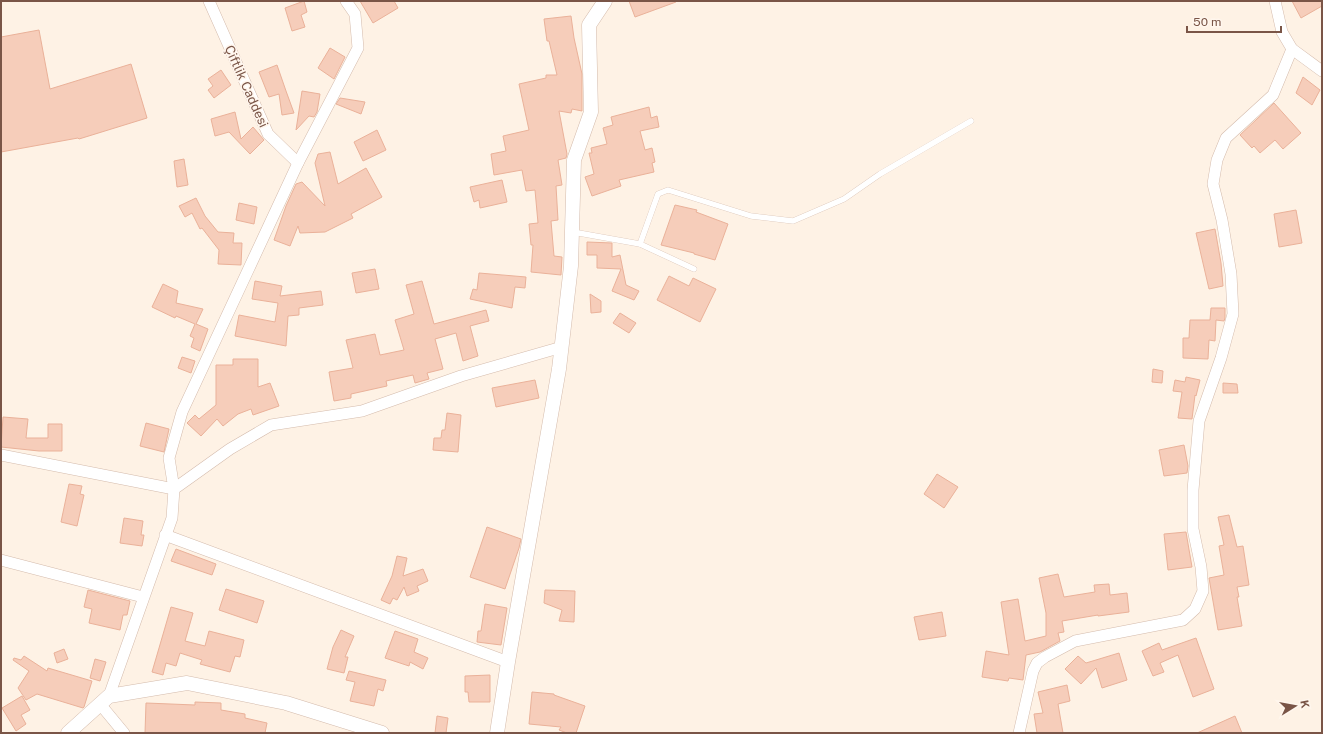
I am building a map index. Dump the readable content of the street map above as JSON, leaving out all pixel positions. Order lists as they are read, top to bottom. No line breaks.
{"streets":{"street":["Çiftlik Caddesi"]},"scale_bar":"50 m","north":"right"}
